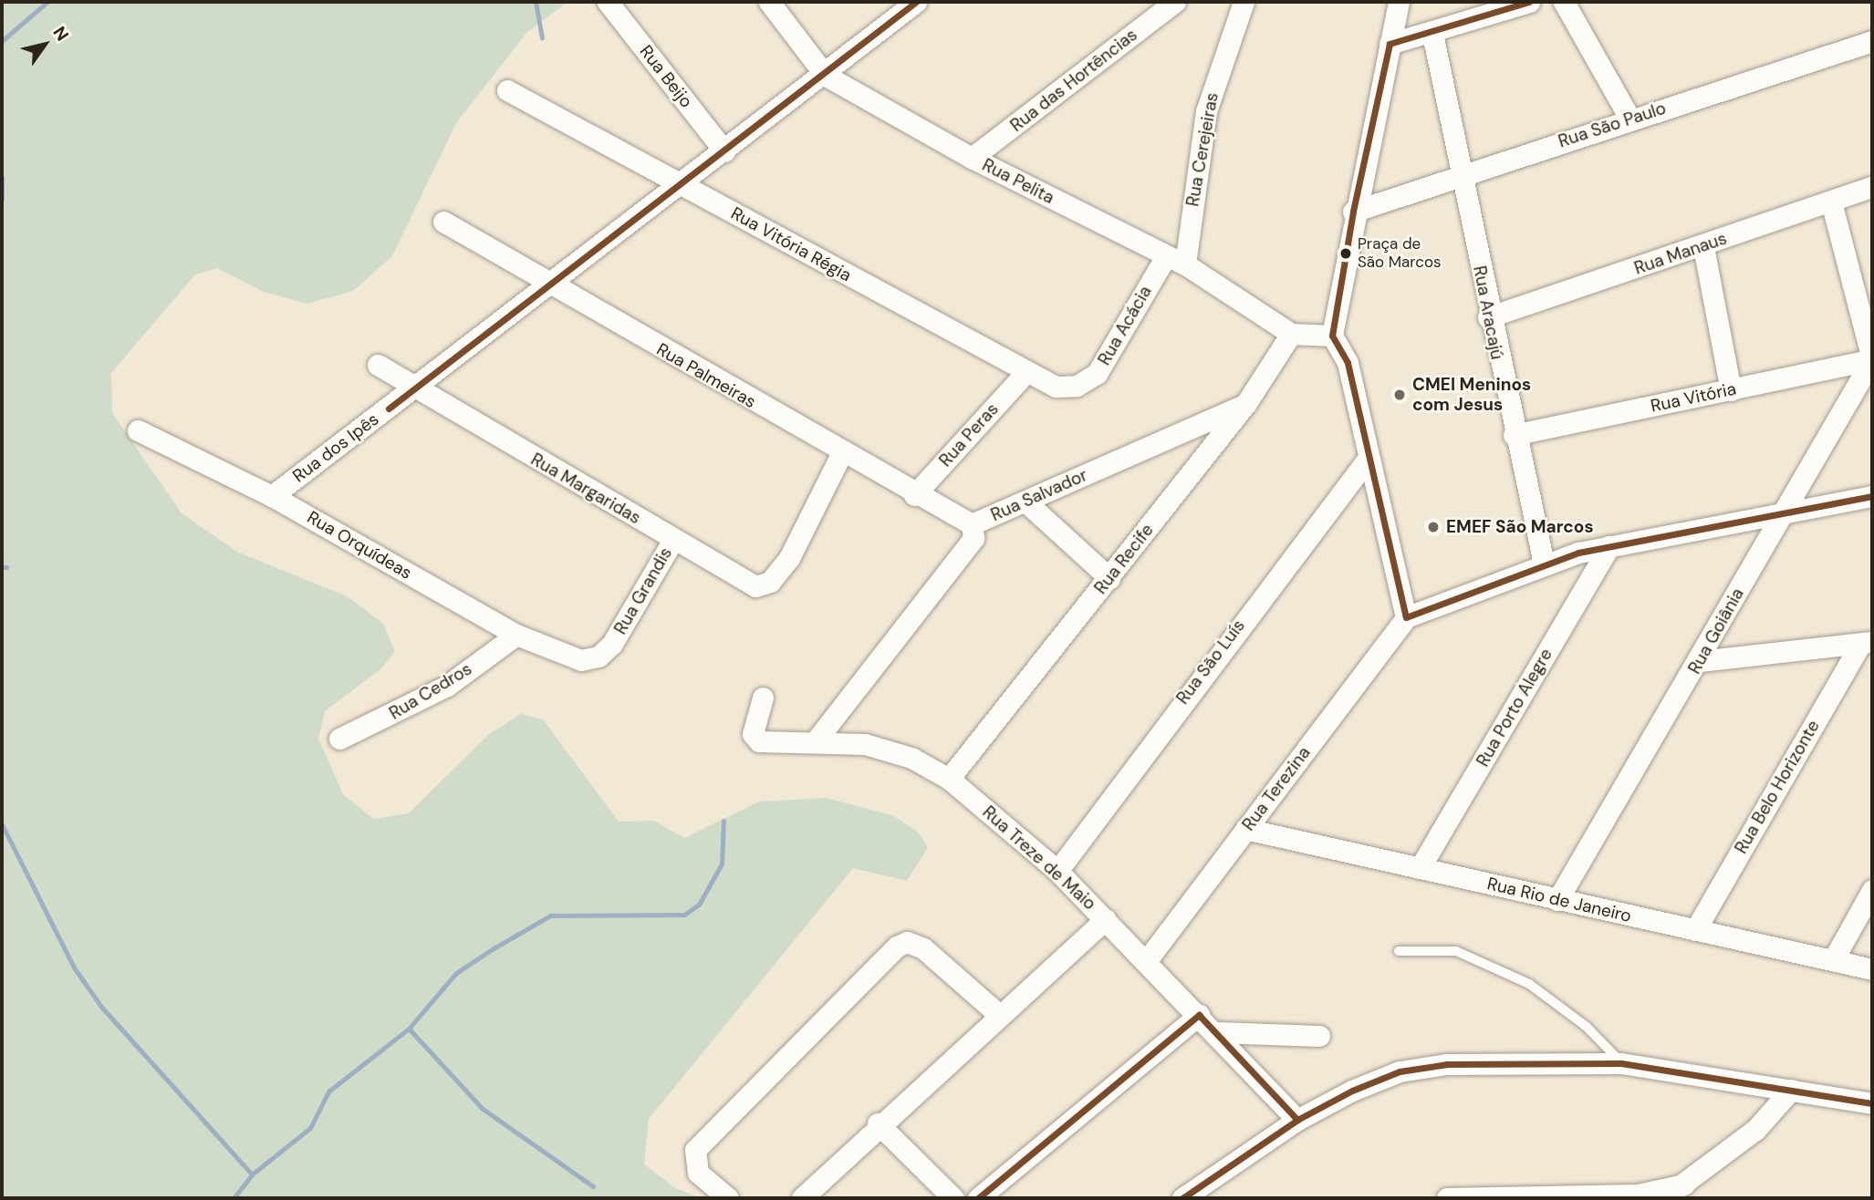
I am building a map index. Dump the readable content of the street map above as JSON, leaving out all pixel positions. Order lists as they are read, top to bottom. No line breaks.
{"streets":{"street":["Rua Beijo","Rua das Hortências","Rua São Paulo","Rua Cerejeiras","Rua Pelita","Rua Vitória Régia","Rua Manaus","Rua Aracajú","Rua Acácia","Rua Palmeiras","Rua Vitória","Rua Peras","Rua dos Ipês","Rua Margaridas","Rua Salvador","Rua Orquídeas","Rua Recife","Rua Grandis","Rua Goiânia","Rua São Luís","Rua Cedros","Rua Porto Alegre","Rua Belo Horizonte","Rua Terezina","Rua Treze de Maio","Rua Rio de Janeiro"]},"crossings":[["Rua Beijo","Rua dos Ipês"],["Rua das Hortências","Rua Pelita"],["Rua São Paulo","Rua Aracajú"],["Rua Cerejeiras","Rua Pelita"],["Rua Cerejeiras","Rua Acácia"],["Rua Pelita","Rua Acácia"],["Rua Pelita","Rua dos Ipês"],["Rua Pelita","Rua Recife"],["Rua Vitória Régia","Rua Acácia"],["Rua Vitória Régia","Rua Peras"],["Rua Vitória Régia","Rua dos Ipês"],["Rua Manaus","Rua Aracajú"],["Rua Aracajú","Rua Vitória"],["Rua Palmeiras","Rua Peras"],["Rua Palmeiras","Rua dos Ipês"],["Rua Palmeiras","Rua Margaridas"],["Rua Palmeiras","Rua Salvador"],["Rua Vitória","Rua Goiânia"],["Rua dos Ipês","Rua Margaridas"],["Rua dos Ipês","Rua Orquídeas"],["Rua Margaridas","Rua Grandis"],["Rua Salvador","Rua Recife"],["Rua Salvador","Rua Treze de Maio"],["Rua Orquídeas","Rua Grandis"],["Rua Orquídeas","Rua Cedros"],["Rua Recife","Rua Treze de Maio"],["Rua Goiânia","Rua Rio de Janeiro"],["Rua São Luís","Rua Treze de Maio"],["Rua Porto Alegre","Rua Rio de Janeiro"],["Rua Belo Horizonte","Rua Rio de Janeiro"],["Rua Terezina","Rua Treze de Maio"],["Rua Terezina","Rua Rio de Janeiro"]],"places":["Praça de São Marcos","CMEI Meninos com Jesus","EMEF São Marcos"],"north":"top right"}
